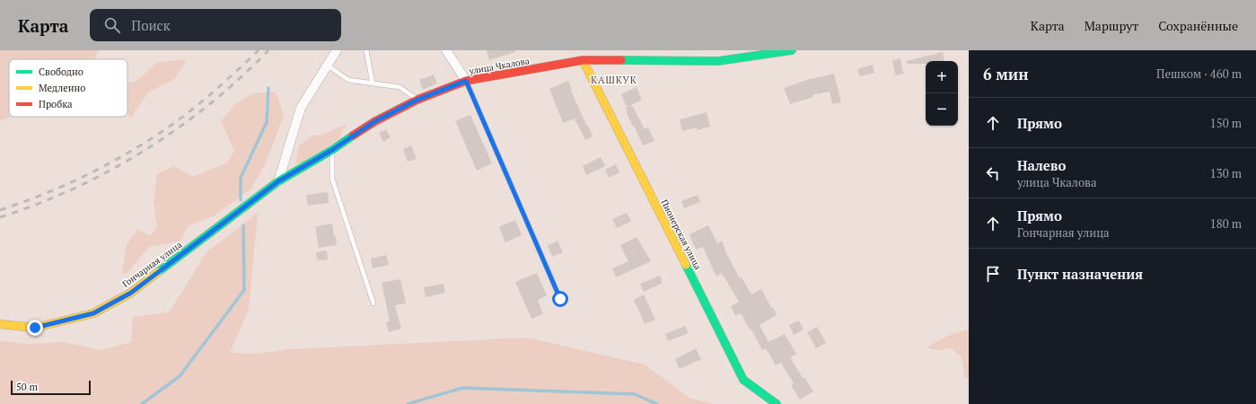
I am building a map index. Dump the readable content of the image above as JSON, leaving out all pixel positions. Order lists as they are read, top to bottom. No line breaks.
{"streets":{"street":["улица Чкалова","Пионерская улица","Гончарная улица"]},"crossings":[["улица Чкалова","Пионерская улица"],["улица Чкалова","Гончарная улица"]],"districts":["КАШКУК"],"legend":["Свободно","Медленно","Пробка"],"scale_bar":"50 m","page":{"header":"Карта","search":"Поиск","nav":["Карта","Маршрут","Сохранённые"],"heading":["6 мин","Пешком · 460 m"],"map_buttons":["+","−"],"list":[["Прямо","150 m"],["Налево","улица Чкалова","130 m"],["Прямо","Гончарная улица","180 m"],"Пункт назначения"],"scale":"50 m"}}
